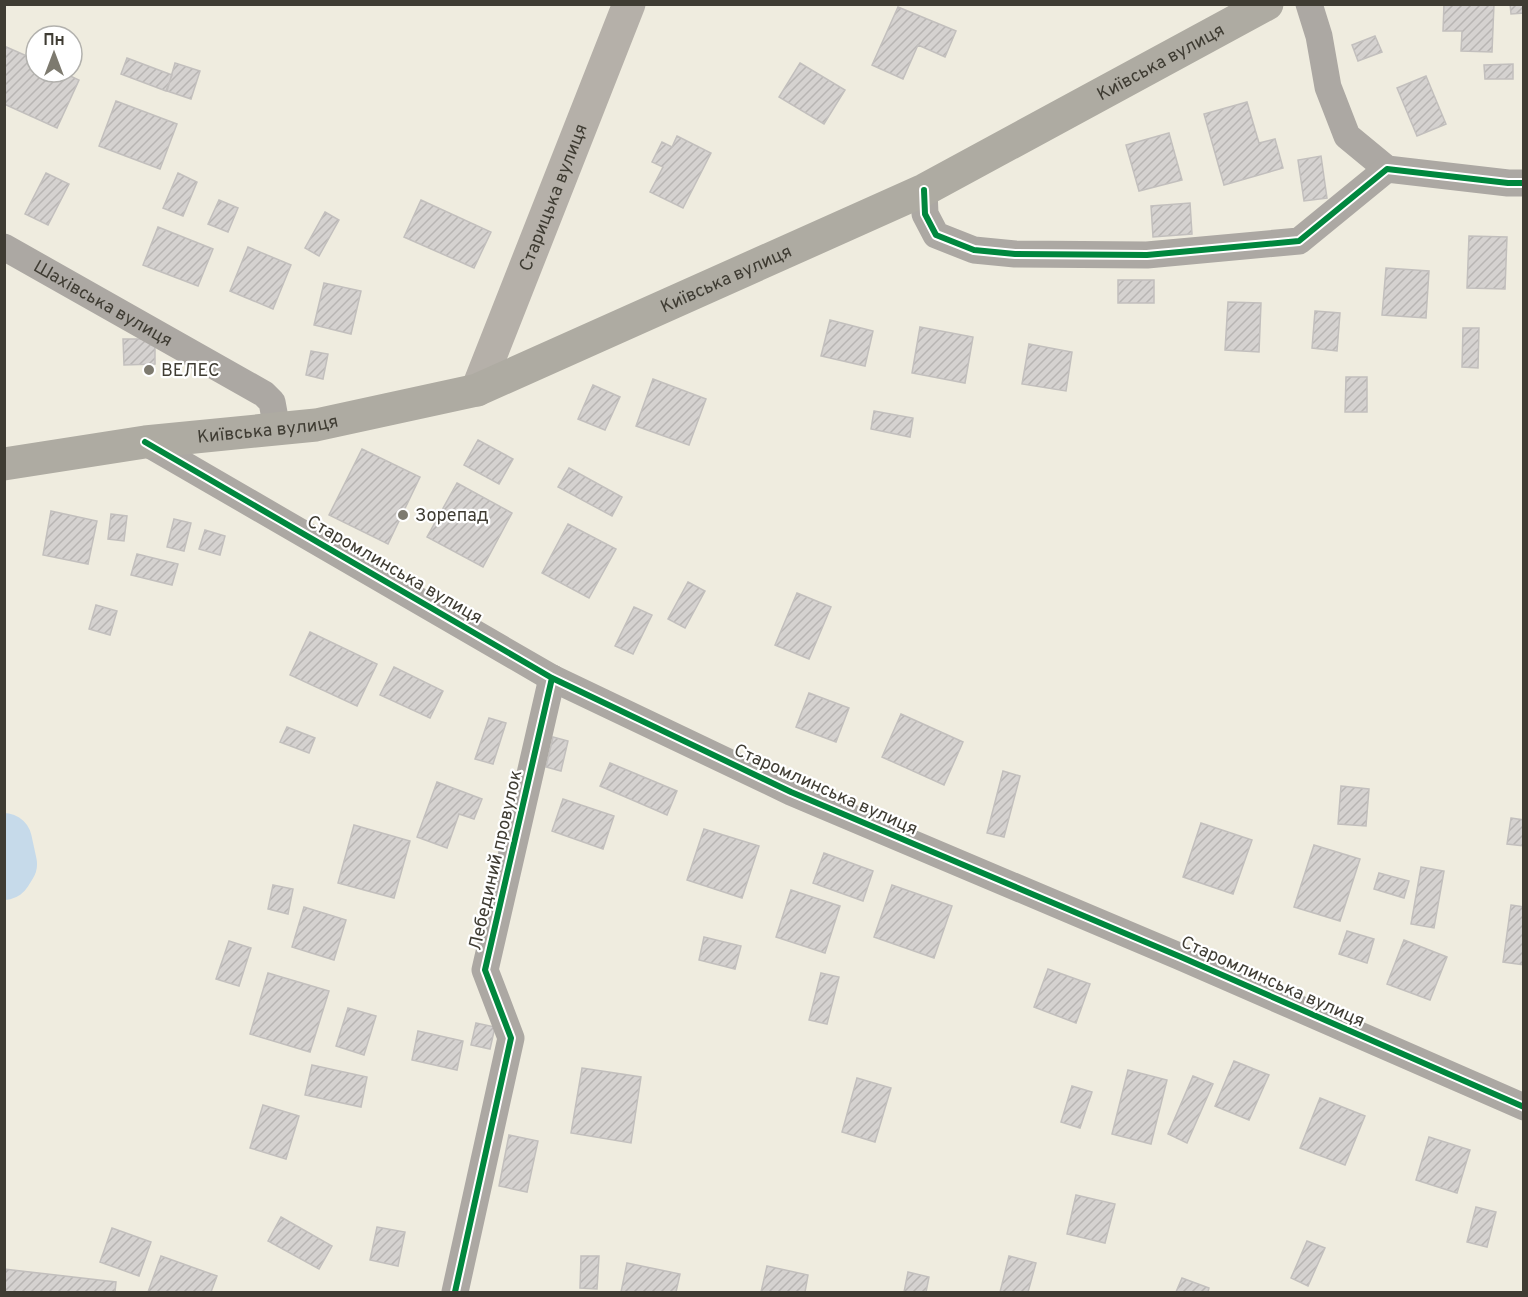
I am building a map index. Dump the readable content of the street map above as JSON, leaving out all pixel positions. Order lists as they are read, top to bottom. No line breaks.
{"streets":{"main road":["Київська вулиця","Старицька вулиця"],"street":["Шахівська вулиця","Старомлинська вулиця","Лебединий провулок"]},"crossings":[["Київська вулиця","Старицька вулиця"],["Київська вулиця","Шахівська вулиця"],["Київська вулиця","Старомлинська вулиця"],["Старомлинська вулиця","Лебединий провулок"]],"places":["ВЕЛЕС","Зорепад"],"north":"top"}
